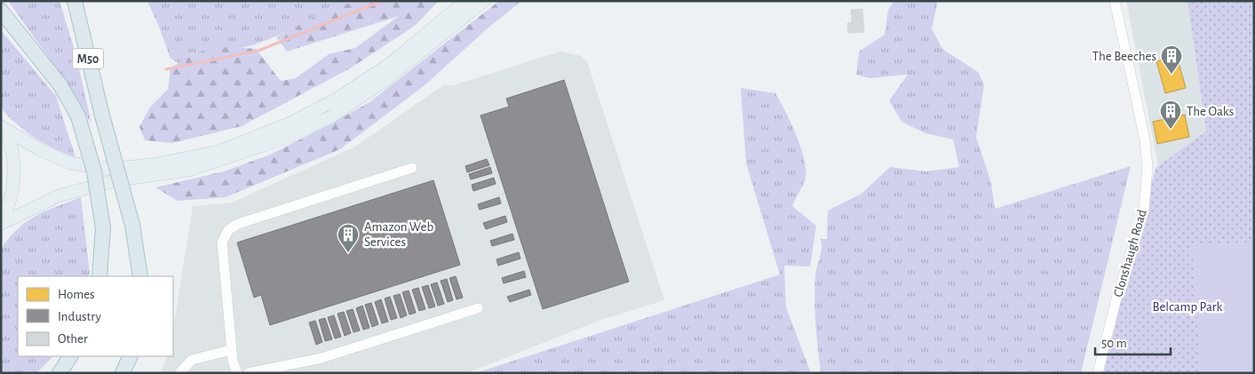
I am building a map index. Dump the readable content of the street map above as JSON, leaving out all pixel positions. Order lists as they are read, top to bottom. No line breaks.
{"streets":{"highway":["M50"],"street":["Clonshaugh Road"]},"parks":["Belcamp Park"],"places":{"building":["The Beeches","The Oaks","Amazon Web Services"]},"legend":["Homes","Industry","Other"],"scale_bar":"50 m"}
